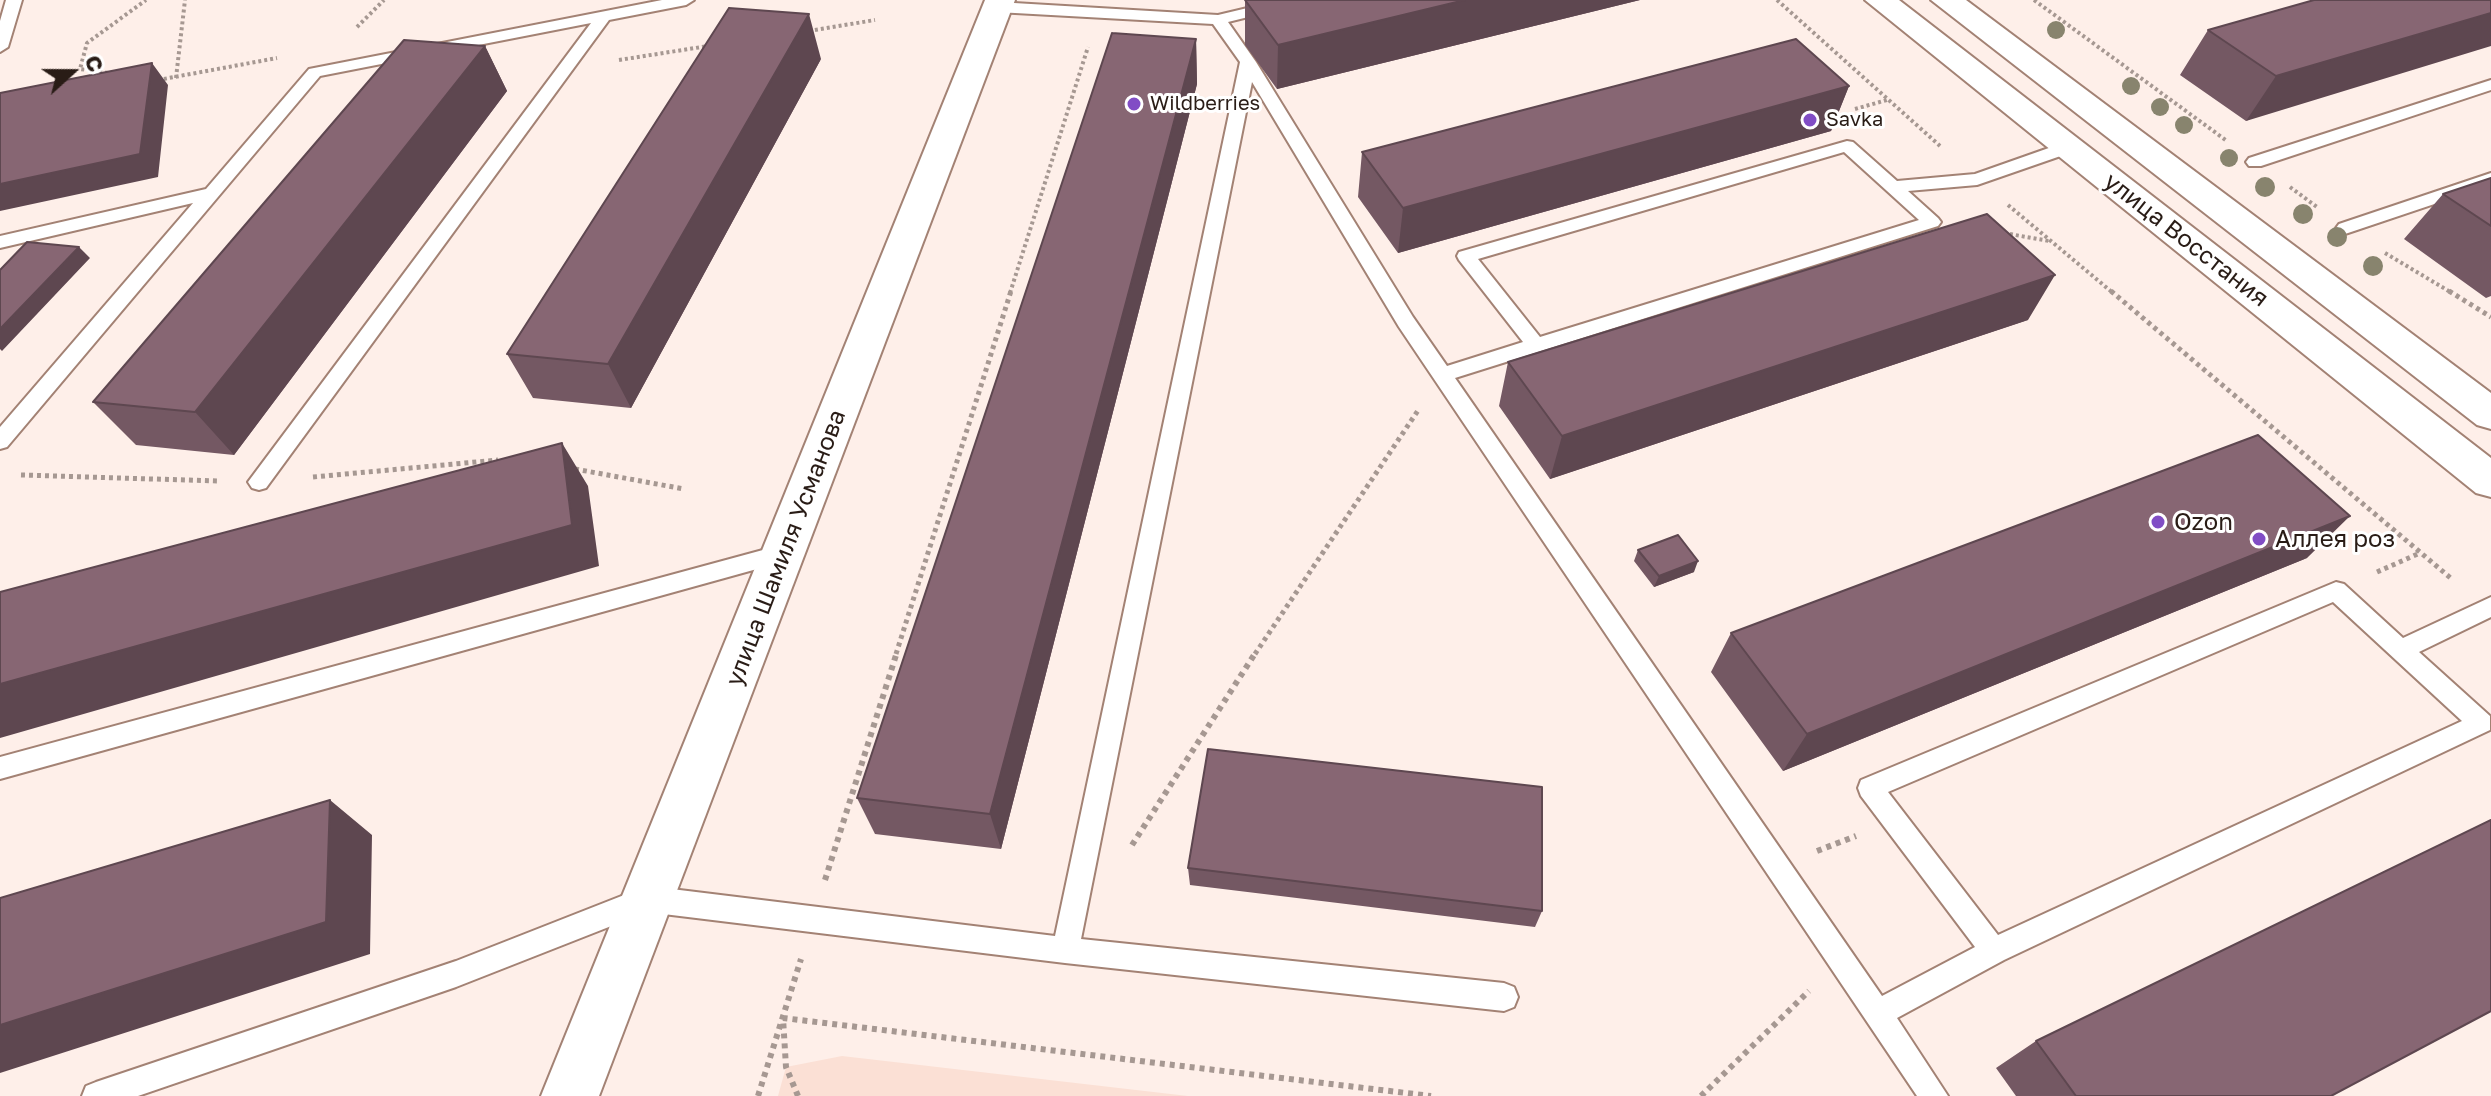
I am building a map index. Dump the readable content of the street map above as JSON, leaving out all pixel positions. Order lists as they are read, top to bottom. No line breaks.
{"streets":{"main road":["улица Восстания","улица Шамиля Усманова"]},"places":["Wildberries","Savka","Ozon","Аллея роз"],"north":"right"}
